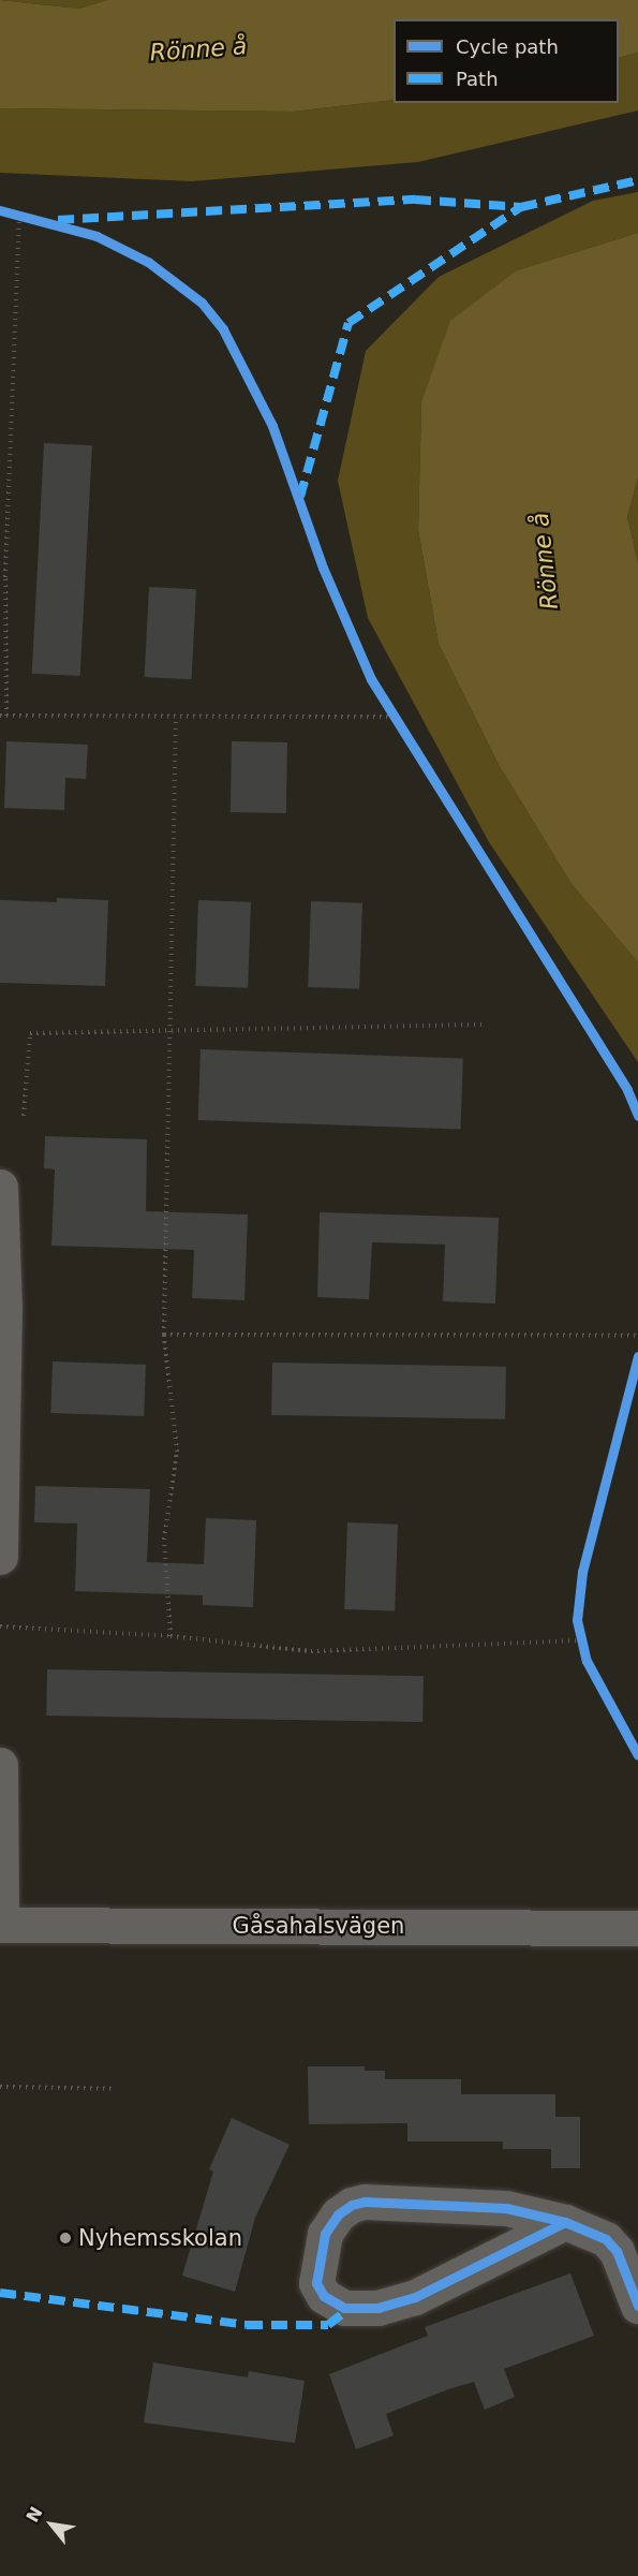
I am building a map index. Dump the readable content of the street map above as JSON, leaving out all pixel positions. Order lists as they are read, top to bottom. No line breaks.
{"streets":{"street":["Gåsahalsvägen"]},"water":["Rönne å"],"places":["Nyhemsskolan"],"legend":["Cycle path","Path"],"north":"top left"}
